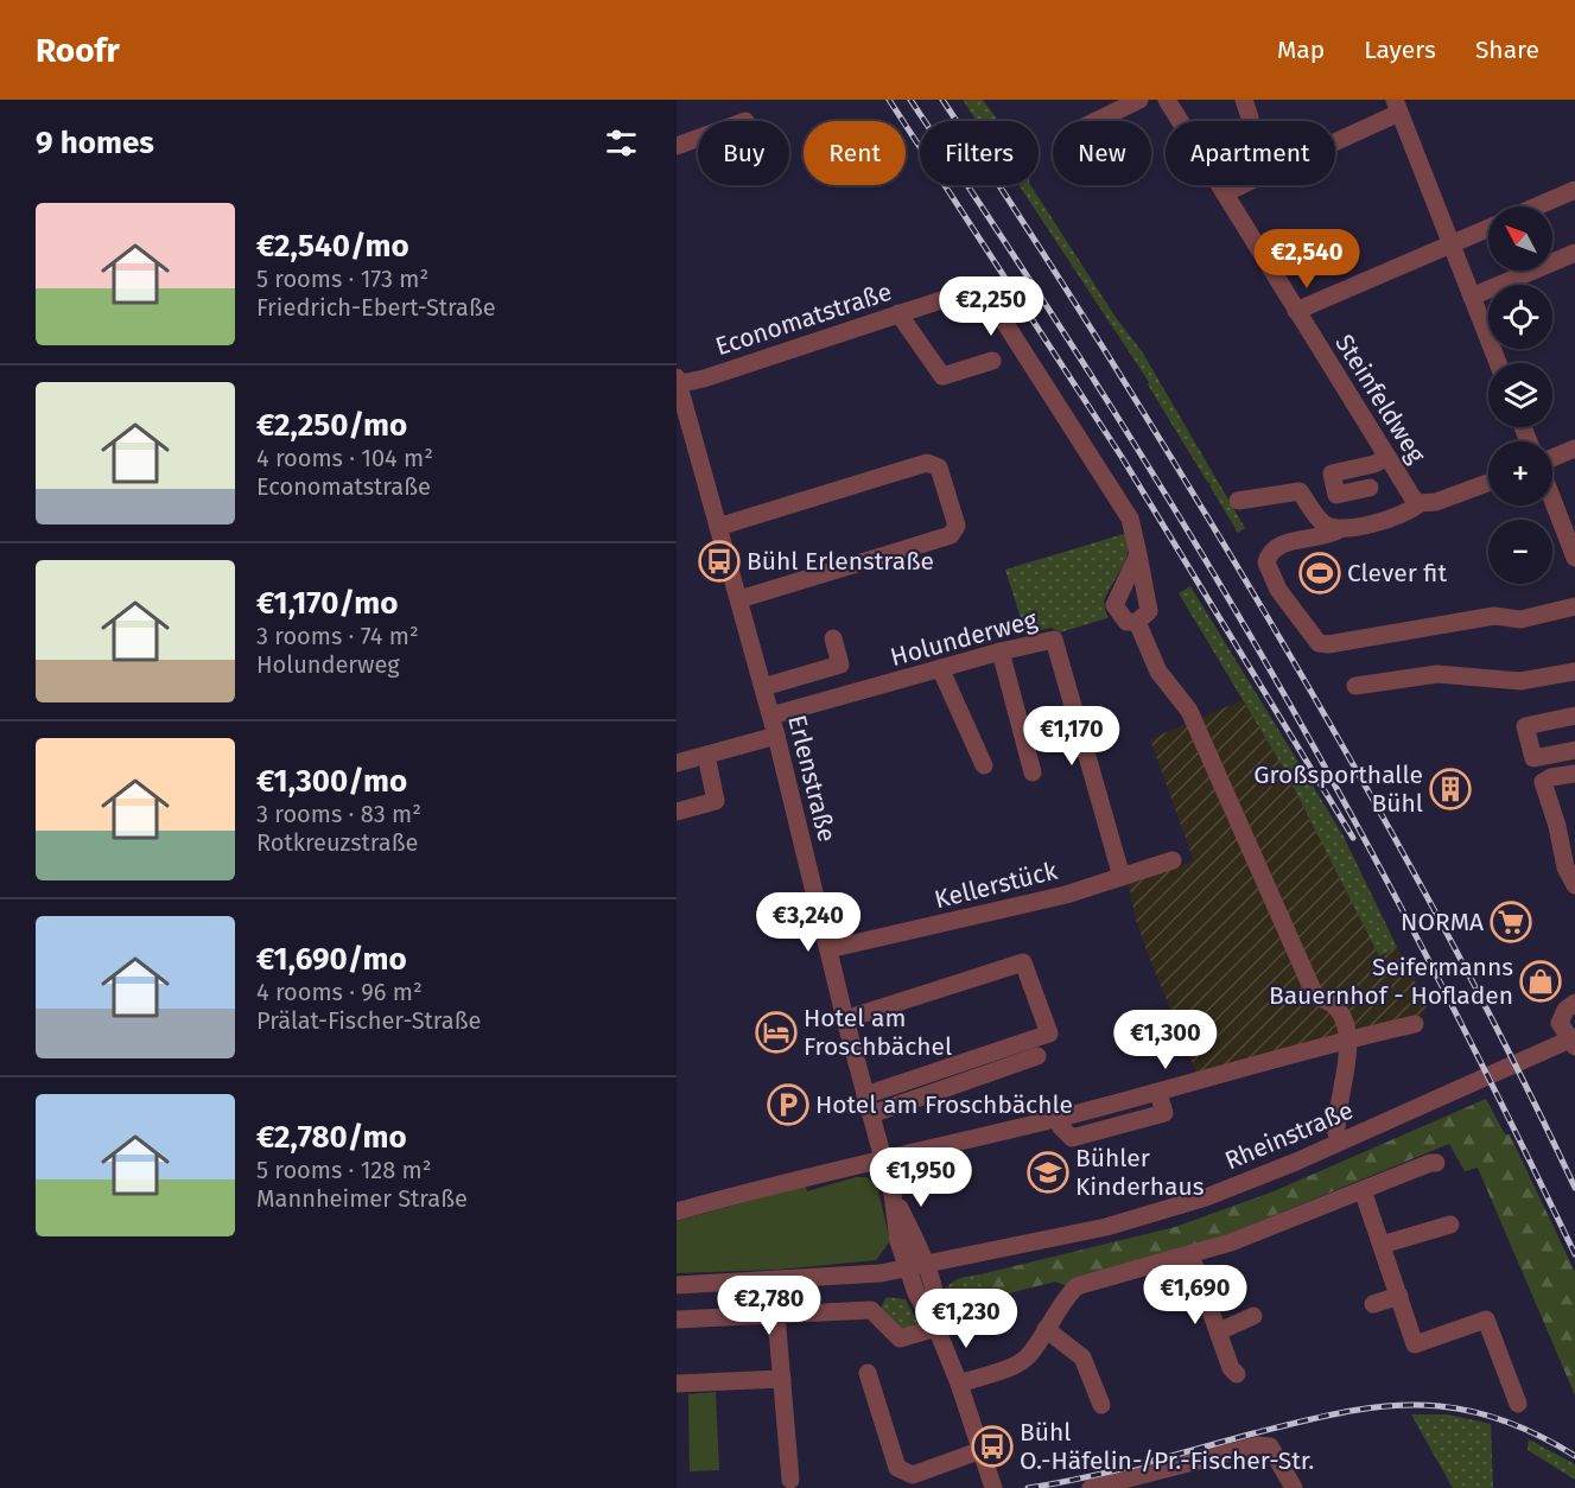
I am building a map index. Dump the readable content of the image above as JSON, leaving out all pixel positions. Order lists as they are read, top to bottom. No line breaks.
{"streets":{"street":["Economatstraße","Steinfeldweg","Holunderweg","Erlenstraße","Kellerstück","Rheinstraße"]},"crossings":[["Economatstraße","Erlenstraße"],["Holunderweg","Erlenstraße"],["Holunderweg","Kellerstück"],["Erlenstraße","Kellerstück"],["Erlenstraße","Rheinstraße"]],"places":{"bus stop":["Bühl Erlenstraße","Bühl O.-Häfelin-/Pr.-Fischer-Str."],"sports":["Clever fit"],"building":["Großsporthalle Bühl"],"supermarket":["NORMA"],"shop":["Seifermanns Bauernhof - Hofladen"],"hotel":["Hotel am Froschbächel"],"parking":["Hotel am Froschbächle"],"school or university":["Bühler Kinderhaus"]},"north":"top left","page":{"header":"Roofr","nav":["Map","Layers","Share"],"heading":"9 homes","chip":["Buy","Rent","Filters","New","Apartment"],"list":[{"name":"€2,540/mo","note":"5 rooms · 173 m² · Friedrich-Ebert-Straße"},{"name":"€2,250/mo","note":"4 rooms · 104 m² · Economatstraße"},{"name":"€1,170/mo","note":"3 rooms · 74 m² · Holunderweg"},{"name":"€1,300/mo","note":"3 rooms · 83 m² · Rotkreuzstraße"},{"name":"€1,690/mo","note":"4 rooms · 96 m² · Prälat-Fischer-Straße"},{"name":"€2,780/mo","note":"5 rooms · 128 m² · Mannheimer Straße"}],"map_buttons":["+","−"],"price":["€2,540","€2,250","€1,170","€3,240","€1,300","€1,950","€1,690","€2,780","€1,230"]}}
